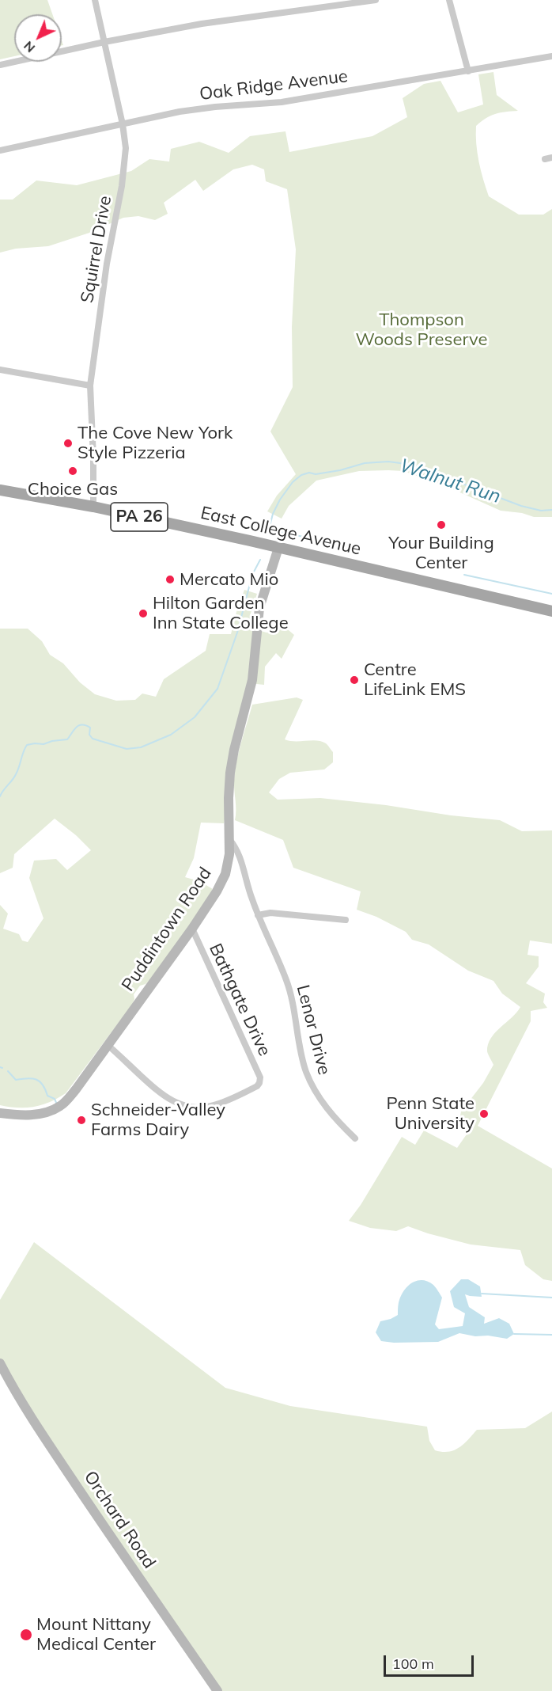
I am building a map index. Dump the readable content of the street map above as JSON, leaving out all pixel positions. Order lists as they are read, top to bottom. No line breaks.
{"streets":{"main road":["PA 26","East College Avenue"],"street":["Oak Ridge Avenue","Squirrel Drive","Puddintown Road","Bathgate Drive","Lenor Drive","Orchard Road"]},"crossings":[["Oak Ridge Avenue","Squirrel Drive"],["Squirrel Drive","East College Avenue"],["East College Avenue","Puddintown Road"],["Puddintown Road","Bathgate Drive"],["Puddintown Road","Lenor Drive"]],"water":["Walnut Run"],"parks":["Thompson Woods Preserve"],"places":["The Cove New York Style Pizzeria","Choice Gas","Your Building Center","Mercato Mio","Hilton Garden Inn State College","Centre LifeLink EMS","Penn State University","Schneider-Valley Farms Dairy","Mount Nittany Medical Center"],"scale_bar":"100 m","north":"bottom left"}
